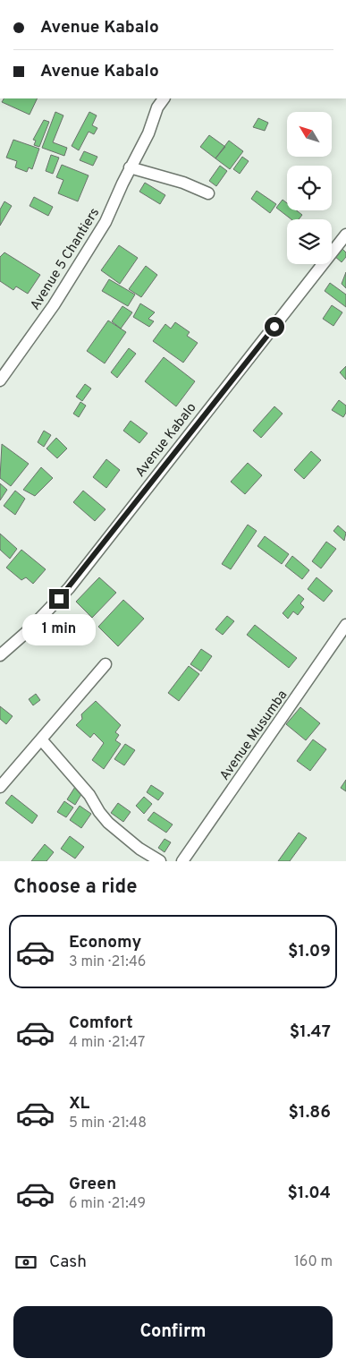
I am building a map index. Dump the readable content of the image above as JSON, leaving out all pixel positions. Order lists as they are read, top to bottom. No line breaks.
{"streets":{"street":["Avenue 5 Chantiers","Avenue Kabalo","Avenue Musumba"]},"north":"top left","page":{"banner":["Avenue Kabalo","Avenue Kabalo"],"bubble":"1 min","heading":"Choose a ride","list":[{"name":"Economy","note":"3 min · 21:46","value":"$1.09"},{"name":"Comfort","note":"4 min · 21:47","value":"$1.47"},{"name":"XL","note":"5 min · 21:48","value":"$1.86"},{"name":"Green","note":"6 min · 21:49","value":"$1.04"}],"pay":["Cash","160 m"],"buttons":"Confirm"}}
